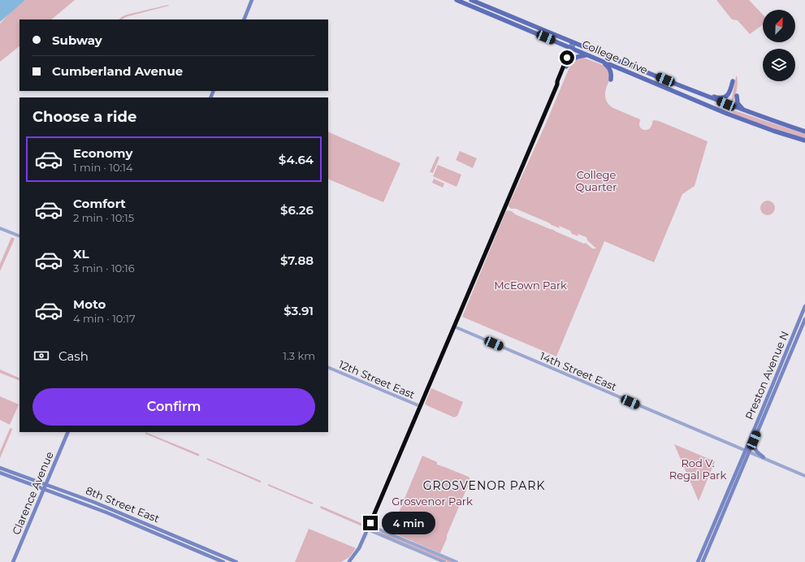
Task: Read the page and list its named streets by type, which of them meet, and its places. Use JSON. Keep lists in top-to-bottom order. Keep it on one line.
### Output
{"streets":{"main road":["College Drive","Preston Avenue N","Clarence Avenue","8th Street East"],"street":["14th Street East","12th Street East"]},"crossings":[["14th Street East","Preston Avenue N"],["Clarence Avenue","8th Street East"]],"districts":["GROSVENOR PARK"],"parks":["College Quarter","McEown Park","Rod V. Regal Park","Grosvenor Park"],"north":"top right","page":{"banner":["Subway","Cumberland Avenue"],"heading":"Choose a ride","list":[{"name":"Economy","note":"1 min · 10:14","value":"$4.64"},{"name":"Comfort","note":"2 min · 10:15","value":"$6.26"},{"name":"XL","note":"3 min · 10:16","value":"$7.88"},{"name":"Moto","note":"4 min · 10:17","value":"$3.91"}],"pay":["Cash","1.3 km"],"buttons":"Confirm","bubble":"4 min"}}
